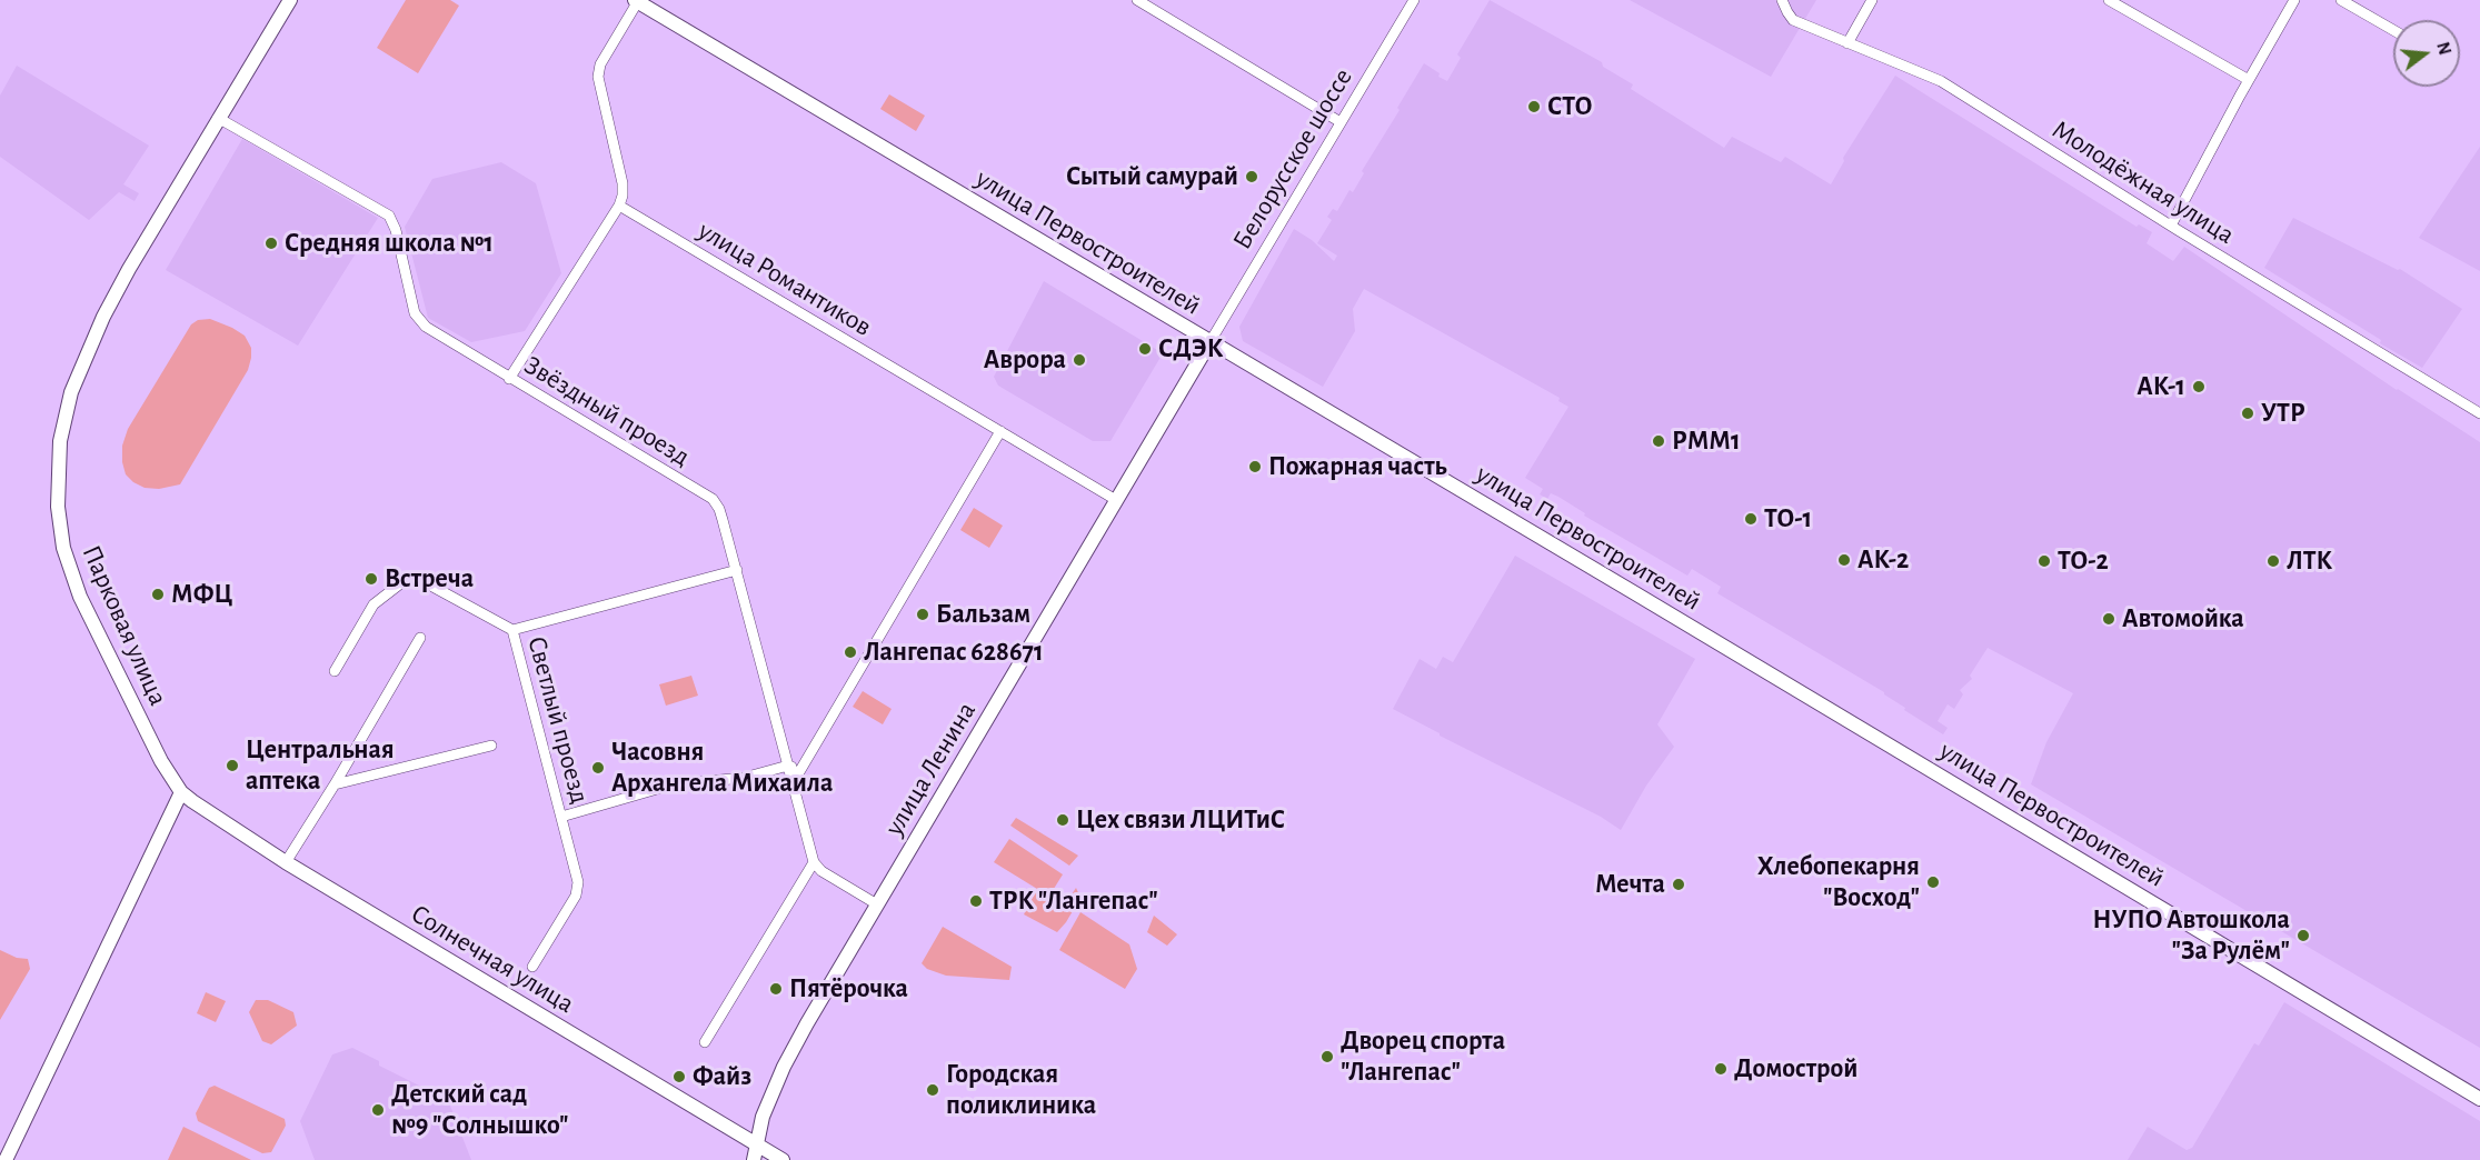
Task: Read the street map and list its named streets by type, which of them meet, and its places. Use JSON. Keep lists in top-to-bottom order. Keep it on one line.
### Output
{"streets":{"street":["Белорусское шоссе","Молодёжная улица","улица Первостроителей","улица Романтиков","Звёздный проезд","Парковая улица","Светлый проезд","улица Ленина","Солнечная улица"]},"crossings":[["Белорусское шоссе","улица Первостроителей"],["Белорусское шоссе","улица Ленина"],["улица Первостроителей","улица Ленина"],["улица Романтиков","улица Ленина"],["Звёздный проезд","Парковая улица"],["Парковая улица","Солнечная улица"],["улица Ленина","Солнечная улица"]],"places":["СТО","Сытый самурай","Средняя школа №1","СДЭК","Аврора","АК-1","УТР","РММ1","Пожарная часть","ТО-1","АК-2","ТО-2","ЛТК","Встреча","МФЦ","Бальзам","Автомойка","Лангепас 628671","Центральная аптека","Часовня Архангела Михаила","Цех связи ЛЦИТиС","Хлебопекарня \"Восход\"","Мечта","ТРК \"Лангепас\"","НУПО Автошкола \"За Рулём\"","Пятёрочка","Дворец спорта \"Лангепас\"","Домострой","Файз","Городская поликлиника","Детский сад №9 \"Солнышко\""],"north":"right"}
